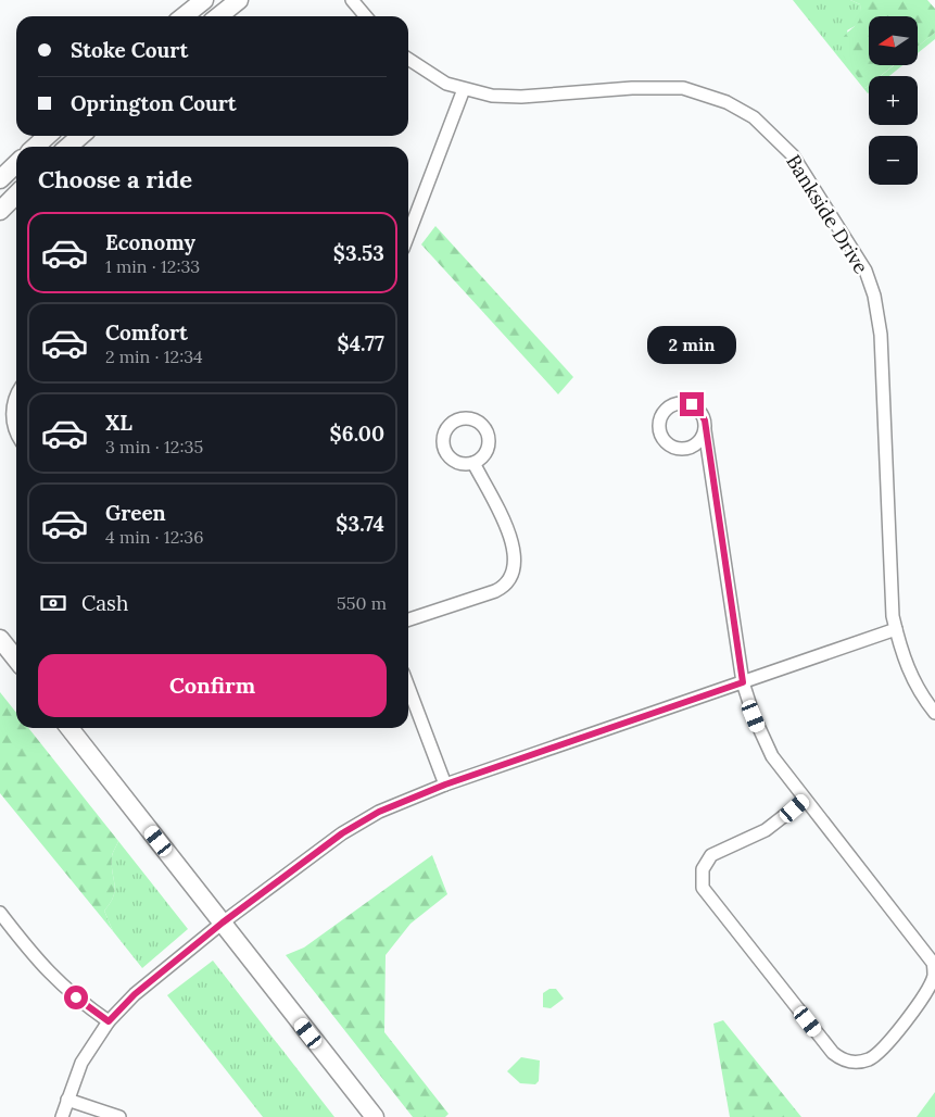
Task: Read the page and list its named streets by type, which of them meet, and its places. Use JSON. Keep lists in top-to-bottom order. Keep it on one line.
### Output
{"streets":{"street":["Bankside Drive"]},"north":"left","page":{"map_buttons":["+","−"],"banner":["Stoke Court","Oprington Court"],"heading":"Choose a ride","list":[{"name":"Economy","note":"1 min · 12:33","value":"$3.53"},{"name":"Comfort","note":"2 min · 12:34","value":"$4.77"},{"name":"XL","note":"3 min · 12:35","value":"$6.00"},{"name":"Green","note":"4 min · 12:36","value":"$3.74"}],"bubble":"2 min","pay":["Cash","550 m"],"buttons":"Confirm"}}
